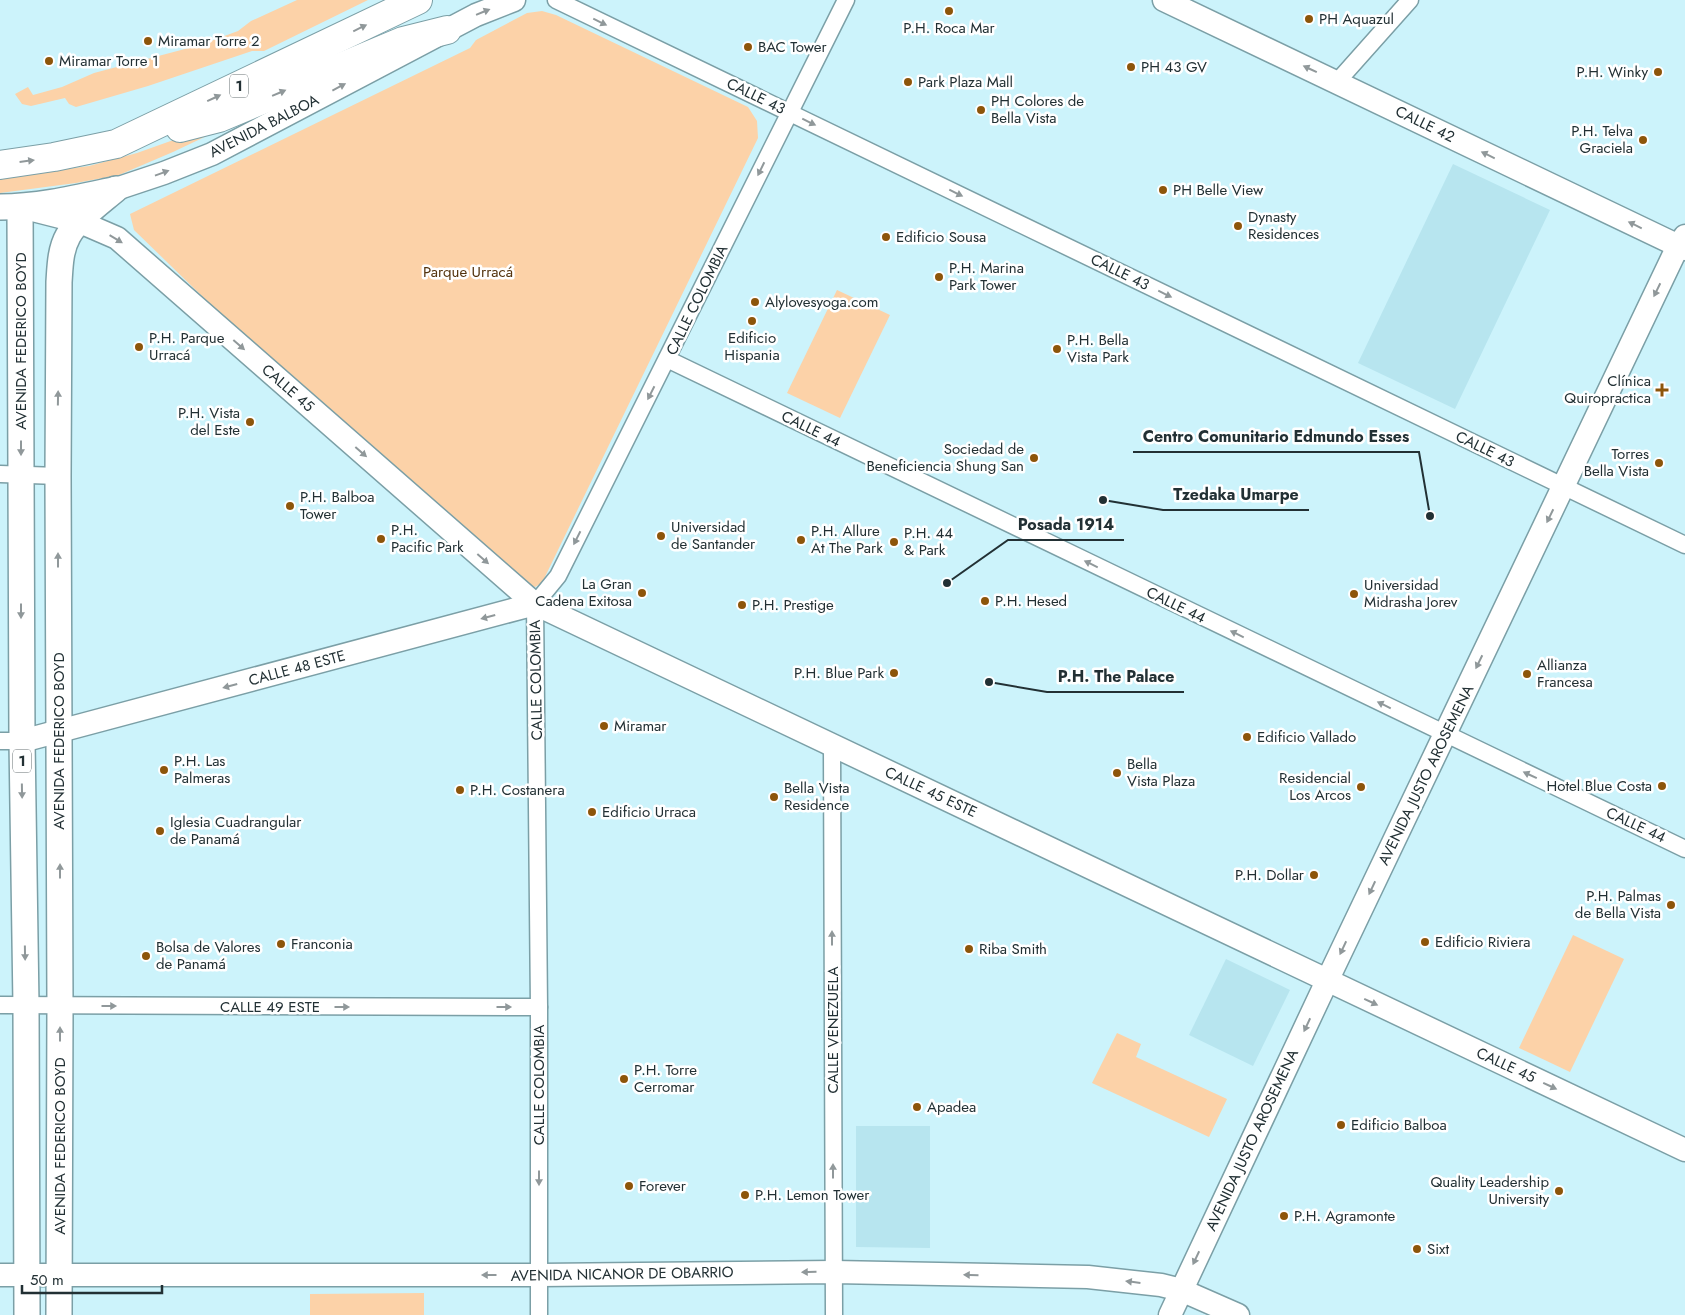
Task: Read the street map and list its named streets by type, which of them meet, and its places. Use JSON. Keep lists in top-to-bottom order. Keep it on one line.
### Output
{"streets":{"highway":["1"],"main road":["CALLE 42","AVENIDA BALBOA","AVENIDA FEDERICO BOYD","CALLE 45","CALLE 48 ESTE","AVENIDA JUSTO AROSEMENA","CALLE 45 ESTE","AVENIDA NICANOR DE OBARRIO"],"street":["CALLE 43","CALLE COLOMBIA","CALLE 44","CALLE 49 ESTE","CALLE VENEZUELA"]},"crossings":[["CALLE 43","CALLE COLOMBIA"],["CALLE 43","AVENIDA JUSTO AROSEMENA"],["CALLE 42","AVENIDA JUSTO AROSEMENA"],["AVENIDA BALBOA","AVENIDA FEDERICO BOYD"],["AVENIDA BALBOA","CALLE 45"],["CALLE COLOMBIA","CALLE 45"],["CALLE COLOMBIA","CALLE 44"],["CALLE COLOMBIA","CALLE 48 ESTE"],["CALLE COLOMBIA","CALLE 45 ESTE"],["CALLE COLOMBIA","CALLE 49 ESTE"],["CALLE COLOMBIA","AVENIDA NICANOR DE OBARRIO"],["AVENIDA FEDERICO BOYD","CALLE 45"],["AVENIDA FEDERICO BOYD","CALLE 48 ESTE"],["AVENIDA FEDERICO BOYD","CALLE 49 ESTE"],["AVENIDA FEDERICO BOYD","AVENIDA NICANOR DE OBARRIO"],["CALLE 45","CALLE 48 ESTE"],["CALLE 45","AVENIDA JUSTO AROSEMENA"],["CALLE 45","CALLE 45 ESTE"],["CALLE 44","AVENIDA JUSTO AROSEMENA"],["CALLE 48 ESTE","CALLE 45 ESTE"],["AVENIDA JUSTO AROSEMENA","CALLE 45 ESTE"],["AVENIDA JUSTO AROSEMENA","AVENIDA NICANOR DE OBARRIO"],["CALLE 45 ESTE","CALLE VENEZUELA"],["CALLE VENEZUELA","AVENIDA NICANOR DE OBARRIO"]],"one_way":["CALLE 43","CALLE 42","AVENIDA BALBOA","CALLE COLOMBIA","CALLE 45","CALLE 44","CALLE 48 ESTE","AVENIDA JUSTO AROSEMENA","CALLE 49 ESTE","CALLE VENEZUELA","AVENIDA NICANOR DE OBARRIO"],"parks":["Parque Urracá"],"places":{"other":["P.H. Roca Mar","PH Aquazul","Miramar Torre 2","BAC Tower","Miramar Torre 1","PH 43 GV","P.H. Winky","Park Plaza Mall","PH Colores de Bella Vista","P.H. Telva Graciela","PH Belle View","Dynasty Residences","Edificio Sousa","P.H. Marina Park Tower","Alylovesyoga.com","Edificio Hispania","P.H. Parque Urracá","P.H. Bella Vista Park","P.H. Vista del Este","Sociedad de Beneficiencia Shung San","Torres Bella Vista","Tzedaka Umarpe","P.H. Balboa Tower","Centro Comunitario Edmundo Esses","Universidad de Santander","P.H. Pacific Park","P.H. Allure At The Park","P.H. 44 & Park","Posada 1914","La Gran Cadena Exitosa","Universidad Midrasha Jorev","P.H. Hesed","P.H. Prestige","P.H. Blue Park","Allianza Francesa","P.H. The Palace","Miramar","Edificio Vallado","P.H. Las Palmeras","Bella Vista Plaza","Hotel Blue Costa","Residencial Los Arcos","P.H. Costanera","Bella Vista Residence","Edificio Urraca","Iglesia Cuadrangular de Panamá","P.H. Dollar","P.H. Palmas de Bella Vista","Edificio Riviera","Franconia","Riba Smith","Bolsa de Valores de Panamá","P.H. Torre Cerromar","Apadea","Edificio Balboa","Forever","Quality Leadership University","P.H. Lemon Tower","P.H. Agramonte","Sixt"],"health":["Clínica Quiropractica"]},"scale_bar":"50 m"}
